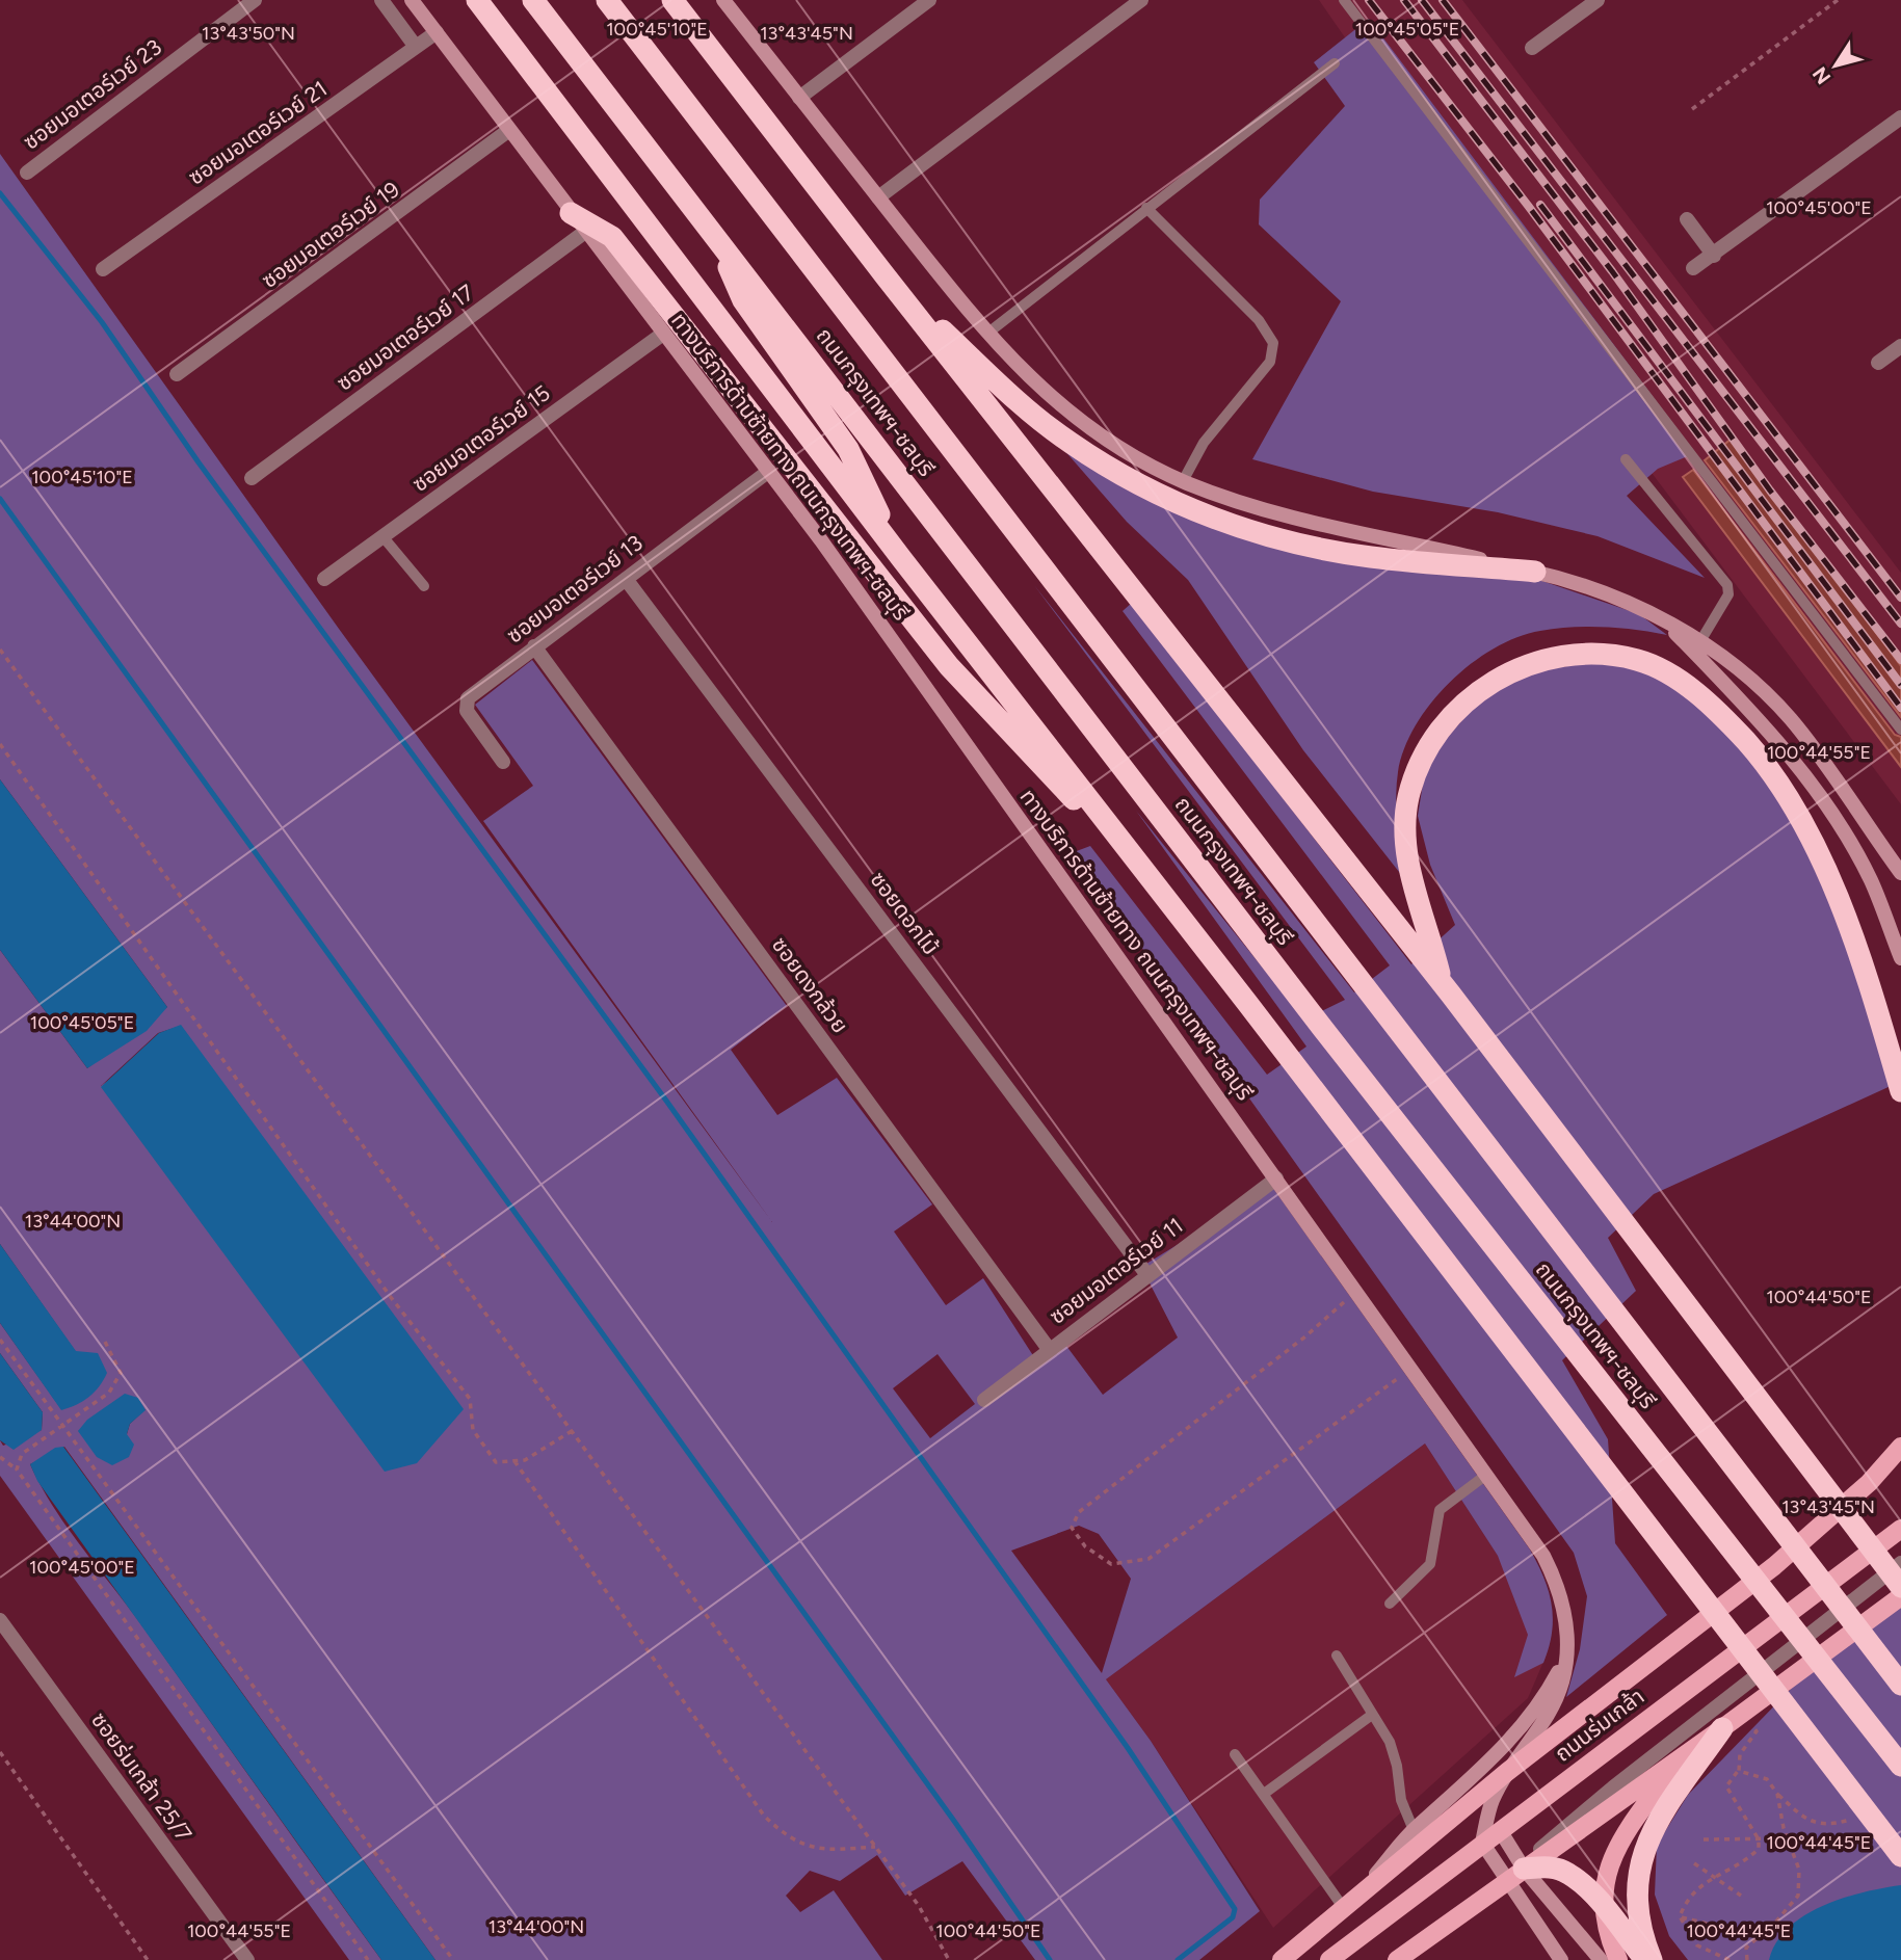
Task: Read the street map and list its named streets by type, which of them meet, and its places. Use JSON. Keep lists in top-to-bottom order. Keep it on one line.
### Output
{"streets":{"highway":["ถนนกรุงเทพฯ-ชลบุรี"],"main road":["ทางบริการด้านซ้ายทาง ถนนกรุงเทพฯ-ชลบุรี","ถนนร่มเกล้า"],"street":["ซอยมอเตอร์เวย์ 23","ซอยมอเตอร์เวย์ 21","ซอยมอเตอร์เวย์ 19","ซอยมอเตอร์เวย์ 17","ซอยมอเตอร์เวย์ 15","ซอยมอเตอร์เวย์ 13","ซอยดอกไม้","ซอยดงกล้วย","ซอยมอเตอร์เวย์ 11","ซอยร่มเกล้า 25/7"]},"crossings":[["ซอยมอเตอร์เวย์ 21","ทางบริการด้านซ้ายทาง ถนนกรุงเทพฯ-ชลบุรี"],["ซอยมอเตอร์เวย์ 19","ทางบริการด้านซ้ายทาง ถนนกรุงเทพฯ-ชลบุรี"],["ซอยมอเตอร์เวย์ 17","ทางบริการด้านซ้ายทาง ถนนกรุงเทพฯ-ชลบุรี"],["ซอยมอเตอร์เวย์ 15","ทางบริการด้านซ้ายทาง ถนนกรุงเทพฯ-ชลบุรี"],["ทางบริการด้านซ้ายทาง ถนนกรุงเทพฯ-ชลบุรี","ซอยมอเตอร์เวย์ 13"],["ทางบริการด้านซ้ายทาง ถนนกรุงเทพฯ-ชลบุรี","ซอยมอเตอร์เวย์ 11"],["ทางบริการด้านซ้ายทาง ถนนกรุงเทพฯ-ชลบุรี","ถนนร่มเกล้า"],["ซอยมอเตอร์เวย์ 13","ซอยดอกไม้"],["ซอยมอเตอร์เวย์ 13","ซอยดงกล้วย"],["ซอยดอกไม้","ซอยมอเตอร์เวย์ 11"],["ซอยดงกล้วย","ซอยมอเตอร์เวย์ 11"]],"north":"bottom left","coordinates":["100°45'10\"E","100°45'05\"E","13°43'50\"N","13°43'45\"N","100°45'00\"E","100°44'55\"E","13°44'00\"N","100°44'50\"E","100°44'45\"E"]}
